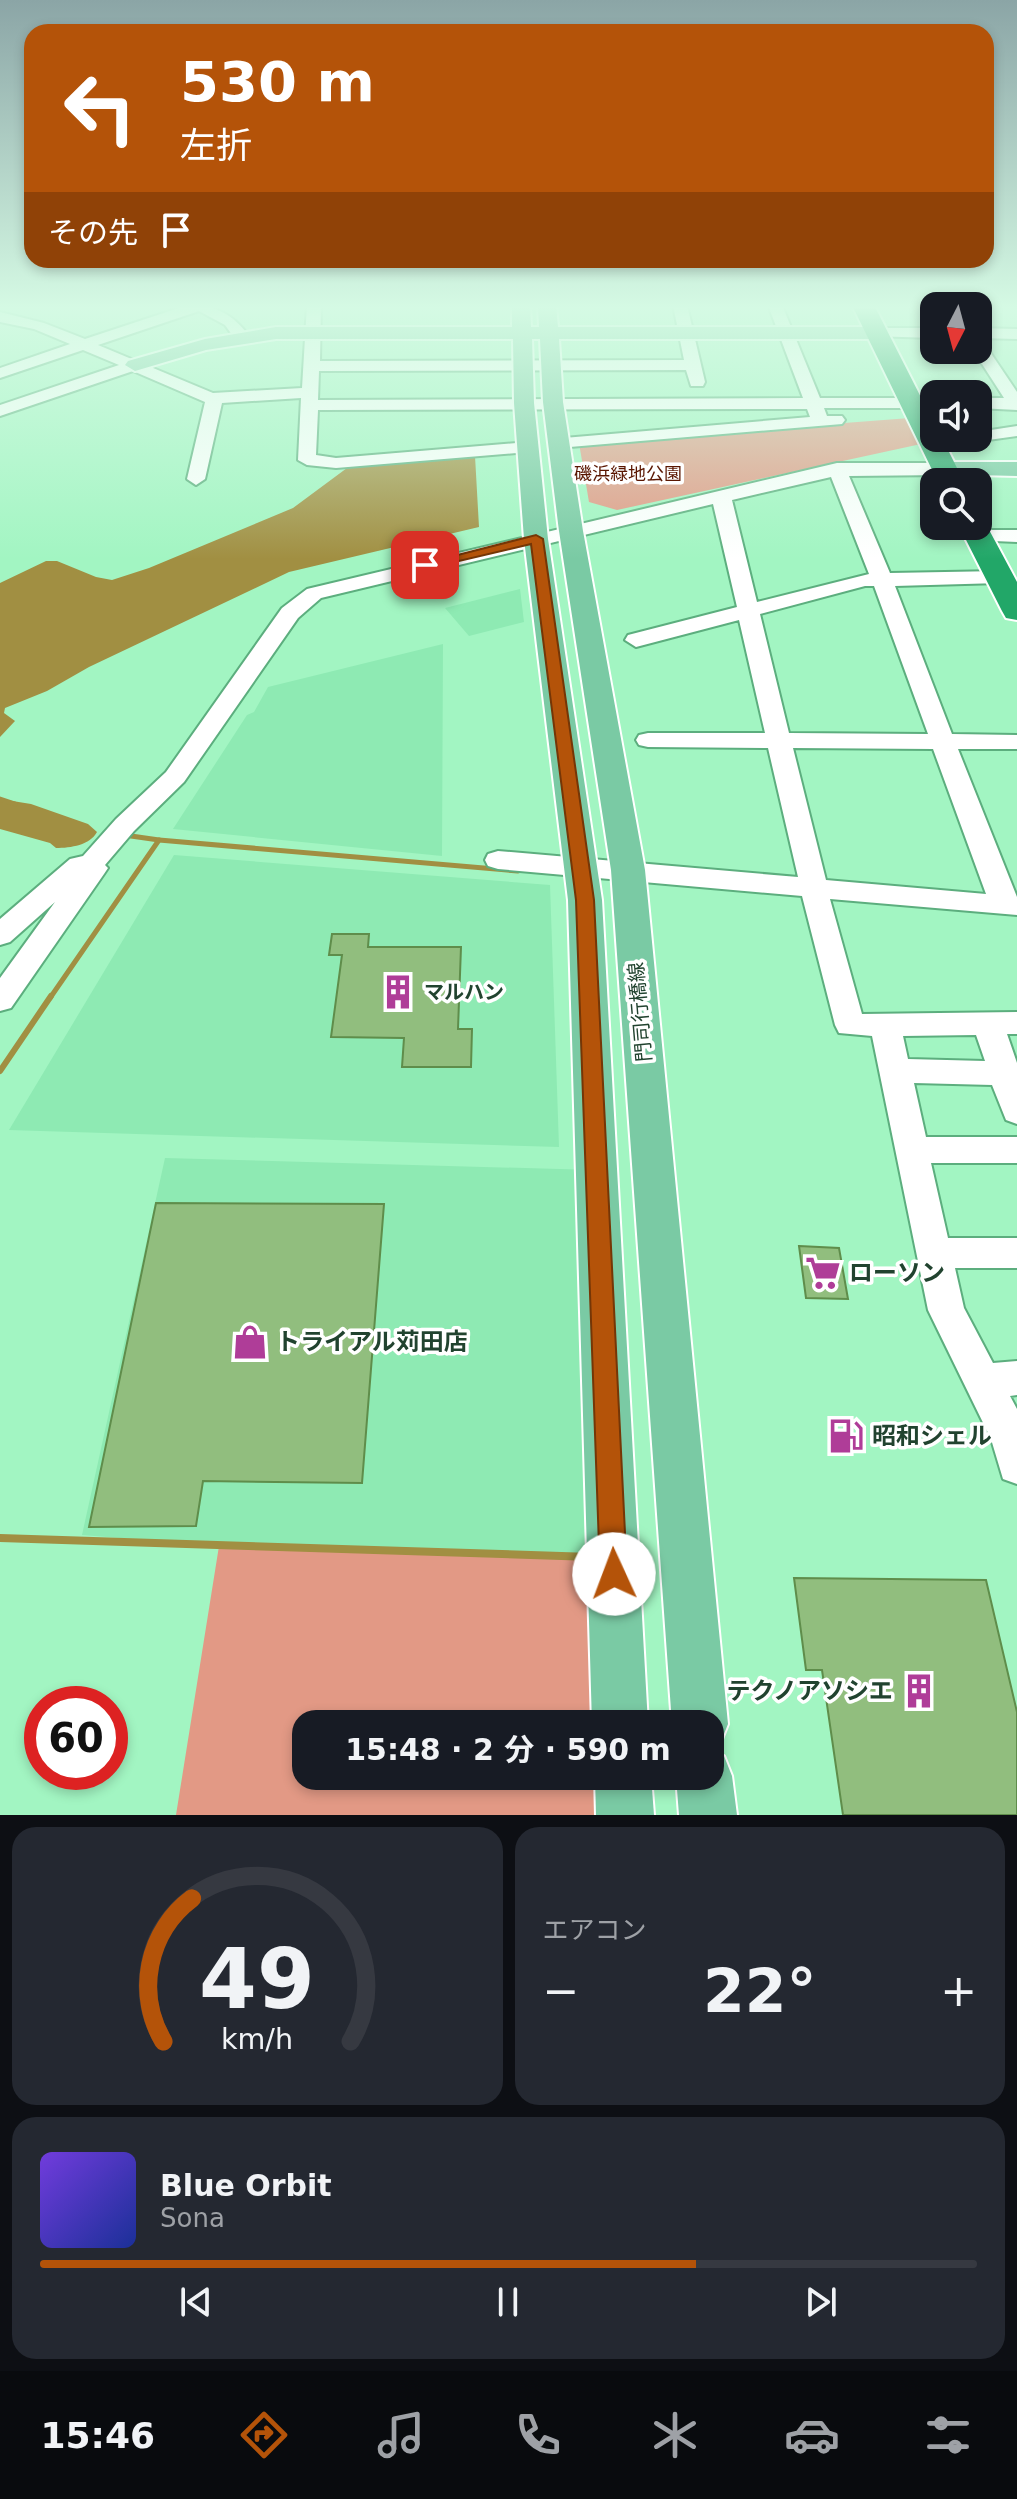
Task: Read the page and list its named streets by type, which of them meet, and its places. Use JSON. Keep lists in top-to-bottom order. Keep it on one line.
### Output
{"streets":{"main road":["門司行橋線"]},"parks":["磯浜緑地公園"],"places":{"building":["マルハン","テクノアソシエ"],"supermarket":["ローソン"],"shop":["トライアル苅田店"],"fuel station":["昭和シェル"]},"north":"bottom","page":{"turn":["530 m","左折"],"then":"その先","limit":"60","trip":"15:48 · 2 分 · 590 m","tile":"エアコン","heat":["−","22°","+"],"song":["Blue Orbit","Sona"],"tabs":"15:46","gauge":["49","km/h"]}}
